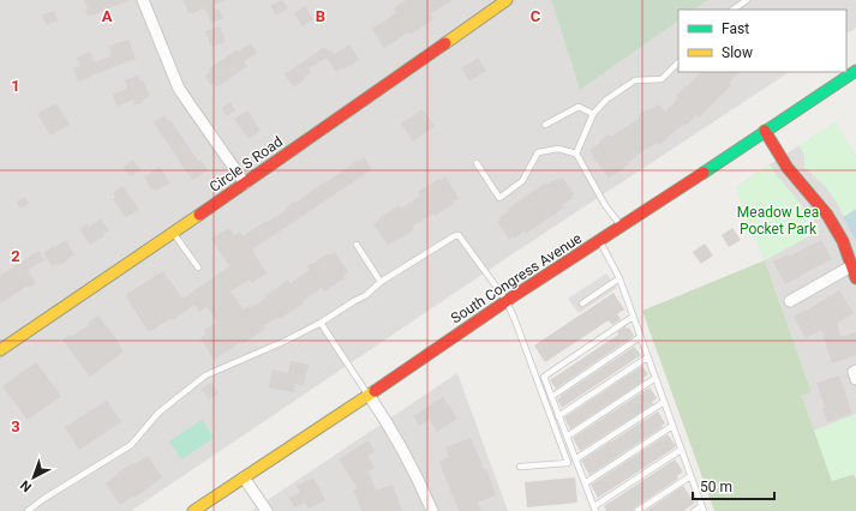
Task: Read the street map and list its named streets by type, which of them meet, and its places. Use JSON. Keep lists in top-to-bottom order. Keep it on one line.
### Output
{"streets":{"main road":["Circle S Road","South Congress Avenue"]},"parks":["Meadow Lea Pocket Park"],"legend":["Fast","Slow"],"scale_bar":"50 m","north":"bottom left","grid":{"columns":["A","B","C"],"rows":["1","2","3"]}}
